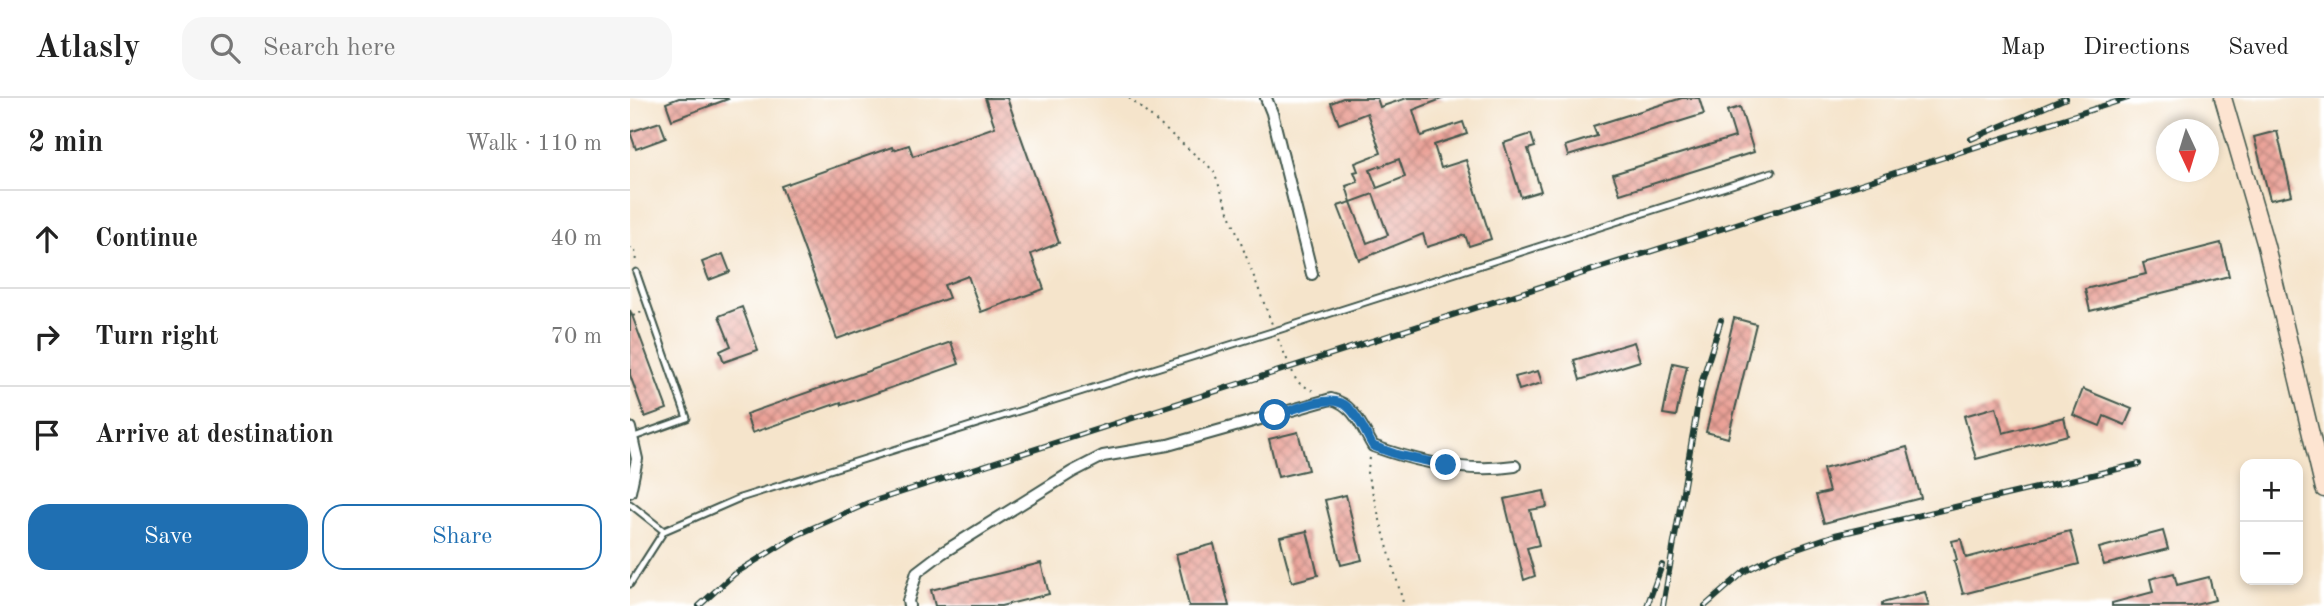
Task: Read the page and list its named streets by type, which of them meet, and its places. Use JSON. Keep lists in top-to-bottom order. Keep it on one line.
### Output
{"north":"bottom","page":{"header":"Atlasly","search":"Search here","nav":["Map","Directions","Saved"],"heading":["2 min","Walk · 110 m"],"list":[["Continue","40 m"],["Turn right","70 m"],"Arrive at destination"],"map_buttons":["+","−"],"buttons":["Save","Share"]}}
